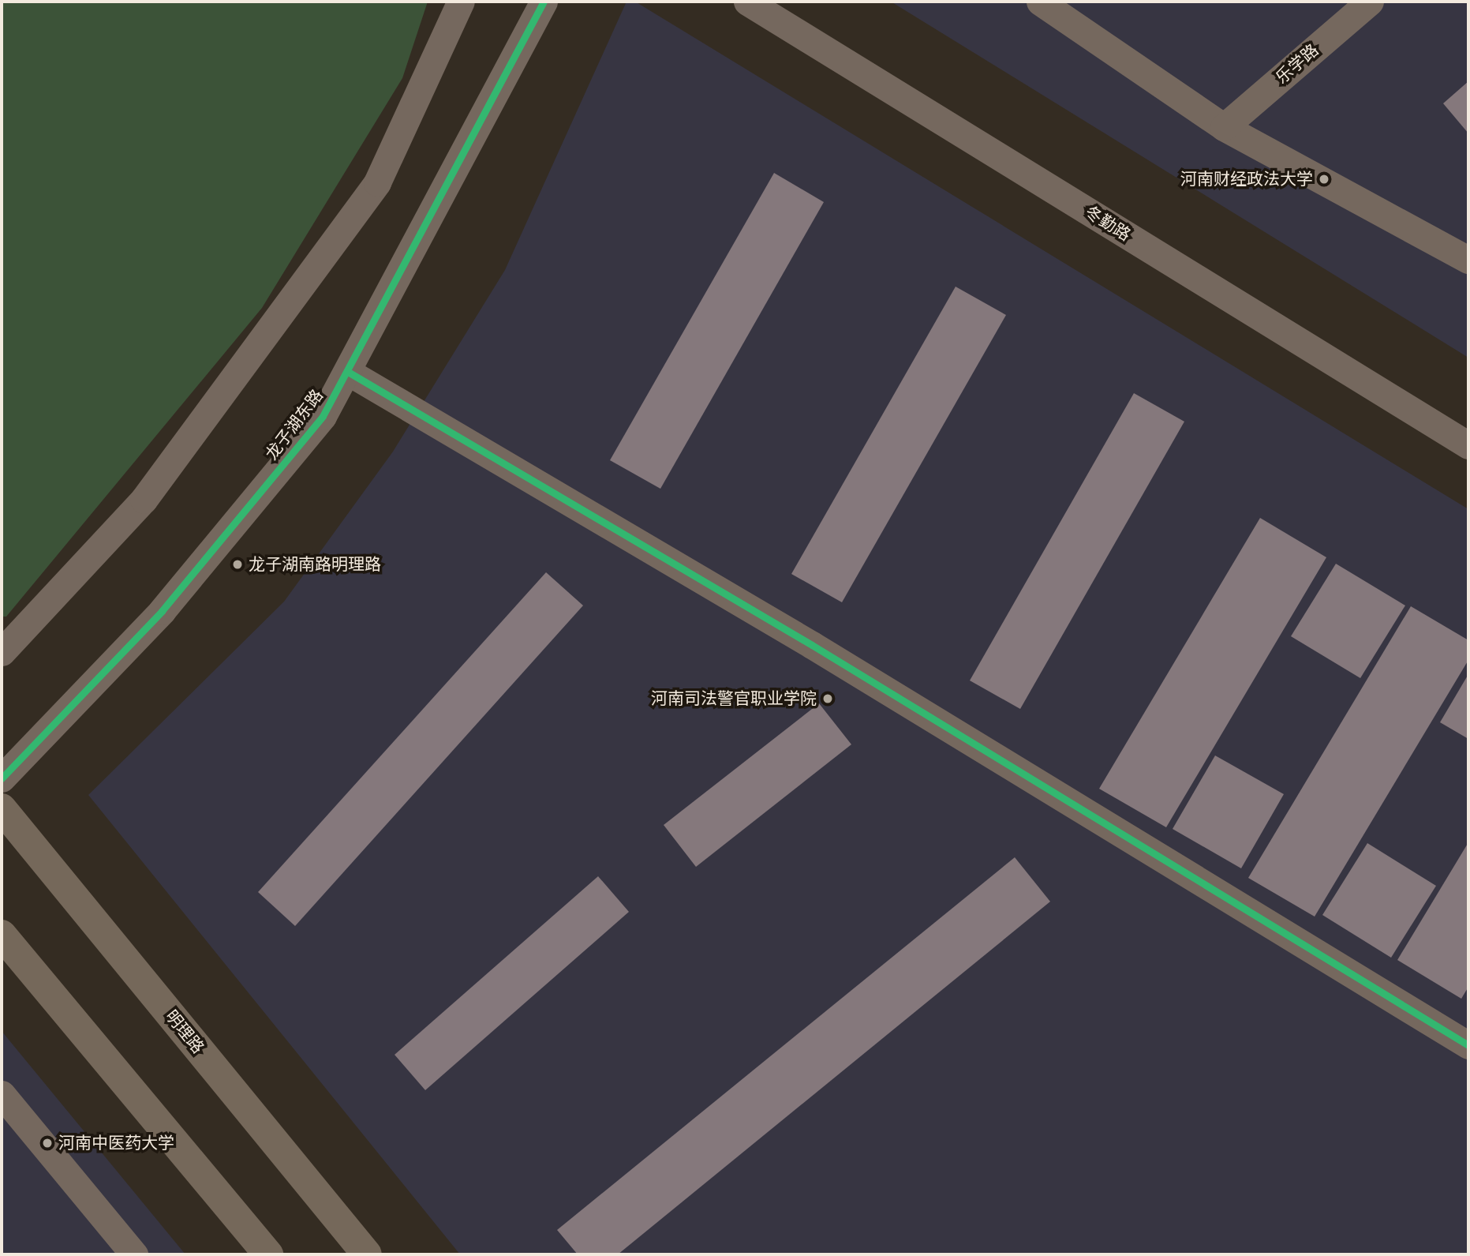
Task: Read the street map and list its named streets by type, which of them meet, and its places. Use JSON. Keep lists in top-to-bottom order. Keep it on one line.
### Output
{"streets":{"main road":["明理路"],"street":["乐学路","冬勤路","龙子湖东路"]},"places":["河南财经政法大学","龙子湖南路明理路","河南司法警官职业学院","河南中医药大学"]}
